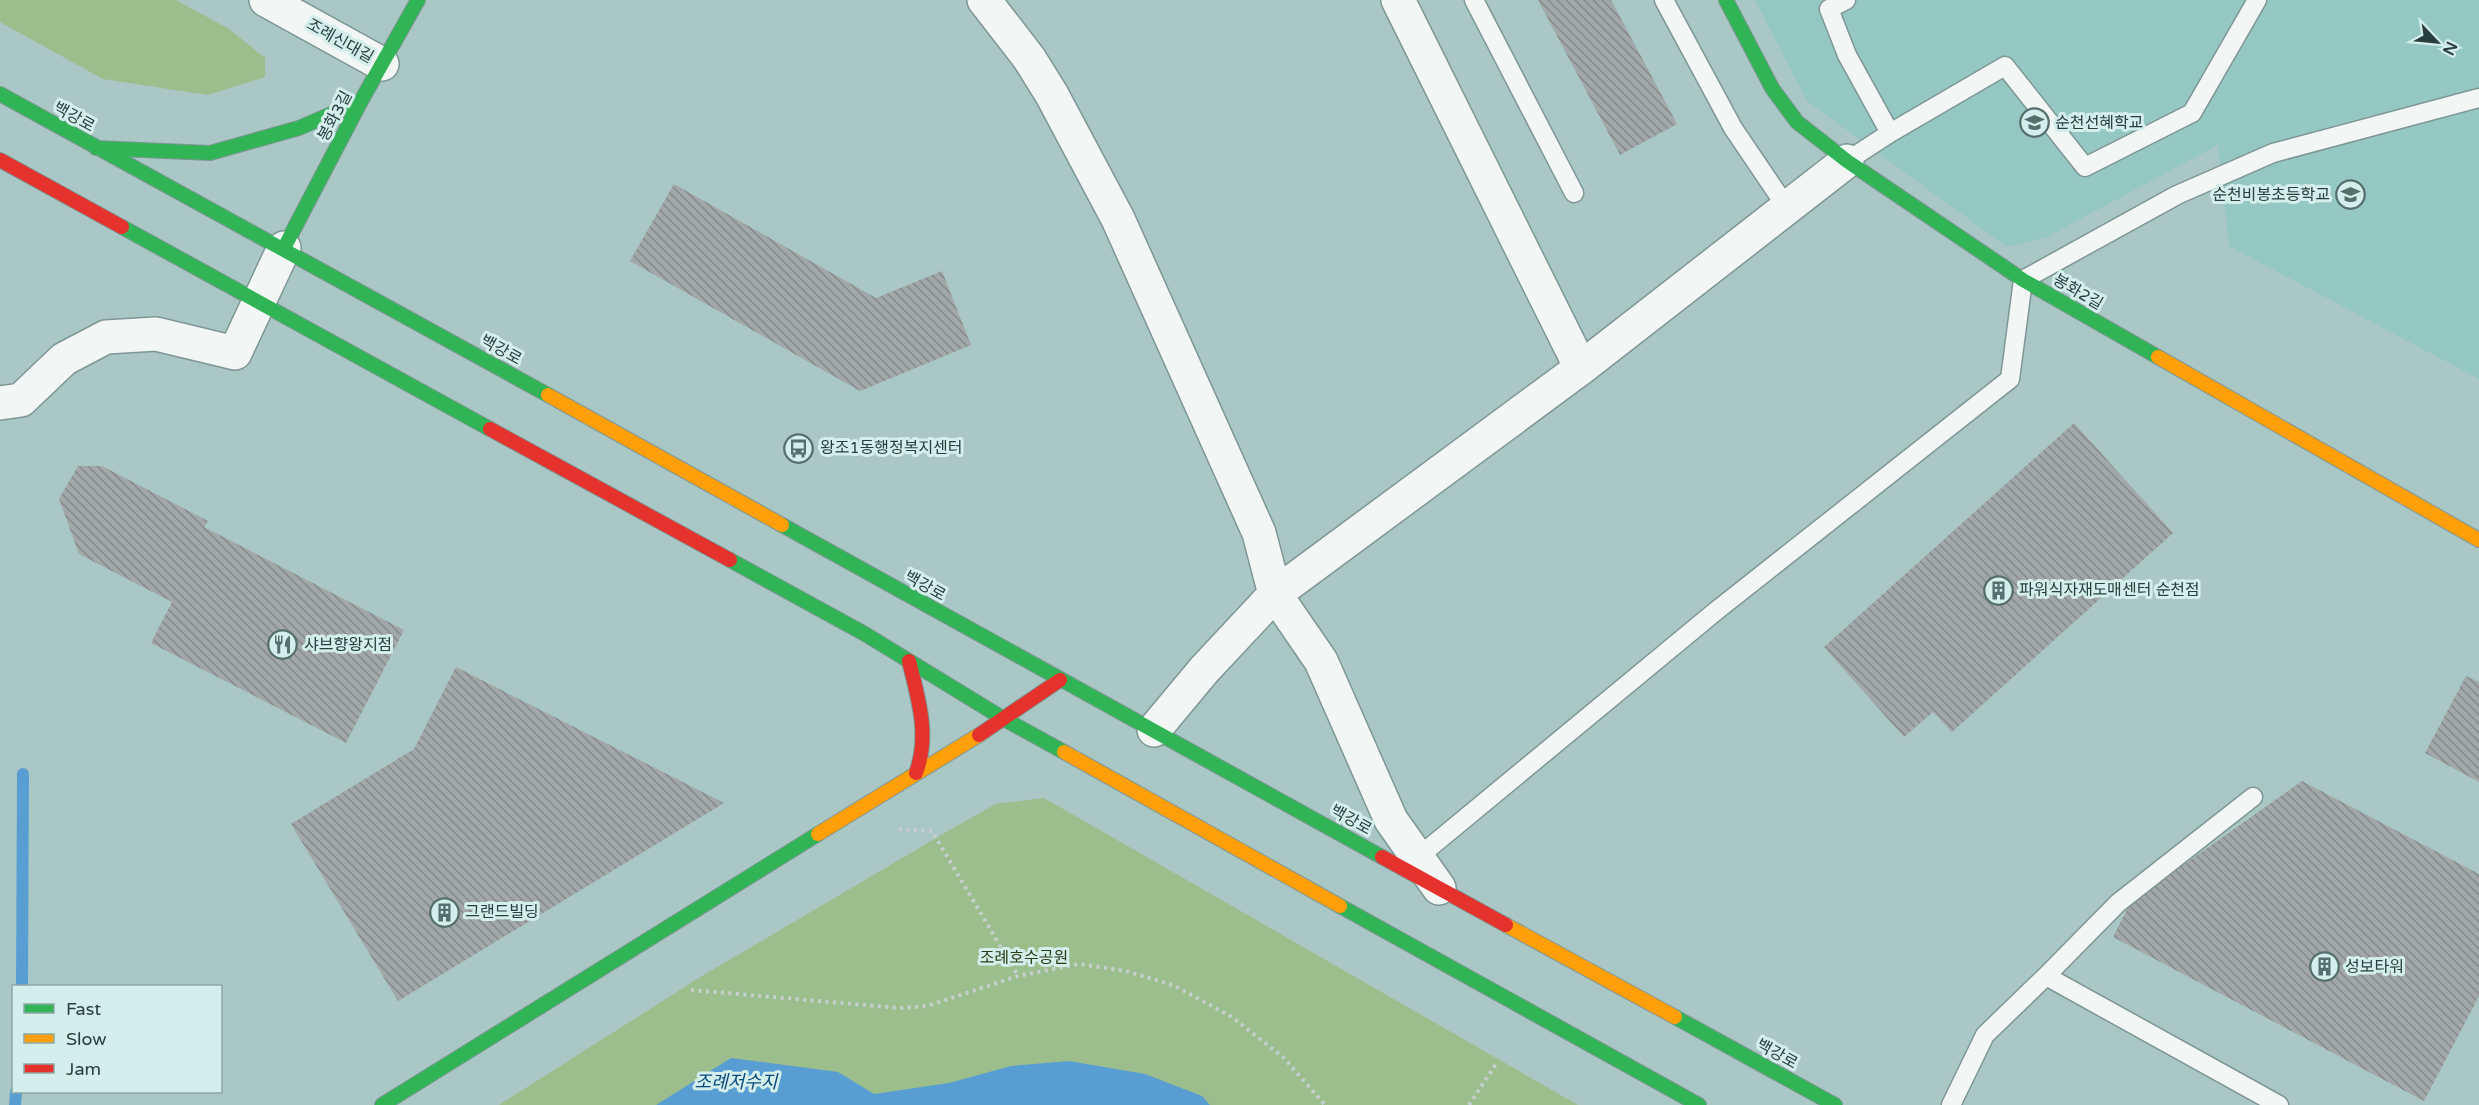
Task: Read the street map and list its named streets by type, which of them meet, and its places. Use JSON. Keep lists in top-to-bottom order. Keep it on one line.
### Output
{"streets":{"main road":["봉화3길","백강로","봉화2길"],"street":["조례신대길"]},"crossings":[["조례신대길","봉화3길"],["봉화3길","백강로"]],"water":["조례저수지"],"parks":["조례호수공원"],"places":{"school or university":["순천선혜학교","순천비봉초등학교"],"bus stop":["왕조1동행정복지센터"],"building":["파워식자재도매센터 순천점","그랜드빌딩","성보타워"],"restaurant":["샤브향왕지점"]},"legend":["Fast","Slow","Jam"],"north":"bottom right"}
